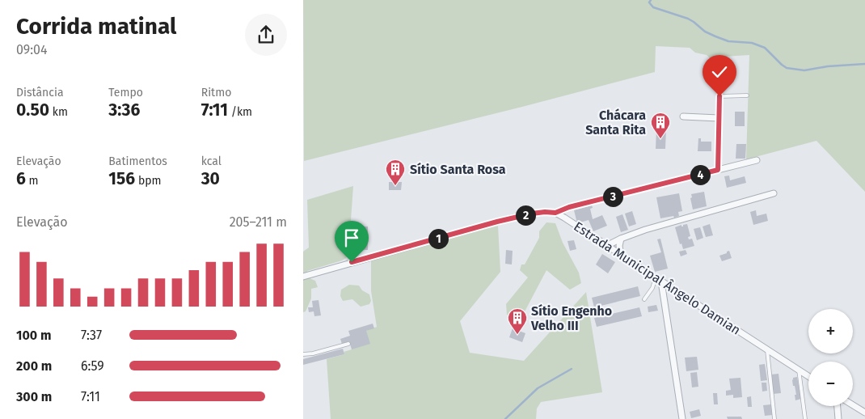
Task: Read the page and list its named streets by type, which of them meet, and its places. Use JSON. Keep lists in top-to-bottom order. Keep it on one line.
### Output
{"streets":{"street":["Estrada Municipal Ângelo Damian"]},"places":{"building":["Chácara Santa Rita","Sítio Santa Rosa","Sítio Engenho Velho III"]},"page":{"heading":["Corrida matinal","09:04"],"stats":[["Distância","0.50 km"],["Tempo","3:36"],["Ritmo","7:11 /km"],["Elevação","6 m"],["Batimentos","156 bpm"],["kcal","30"]],"pins":["4","3","2","1"],"chart":["Elevação","205–211 m"],"map_buttons":["+","−"],"list":[{"name":"100 m","note":"7:37"},{"name":"200 m","note":"6:59"},{"name":"300 m","note":"7:11"}]}}
